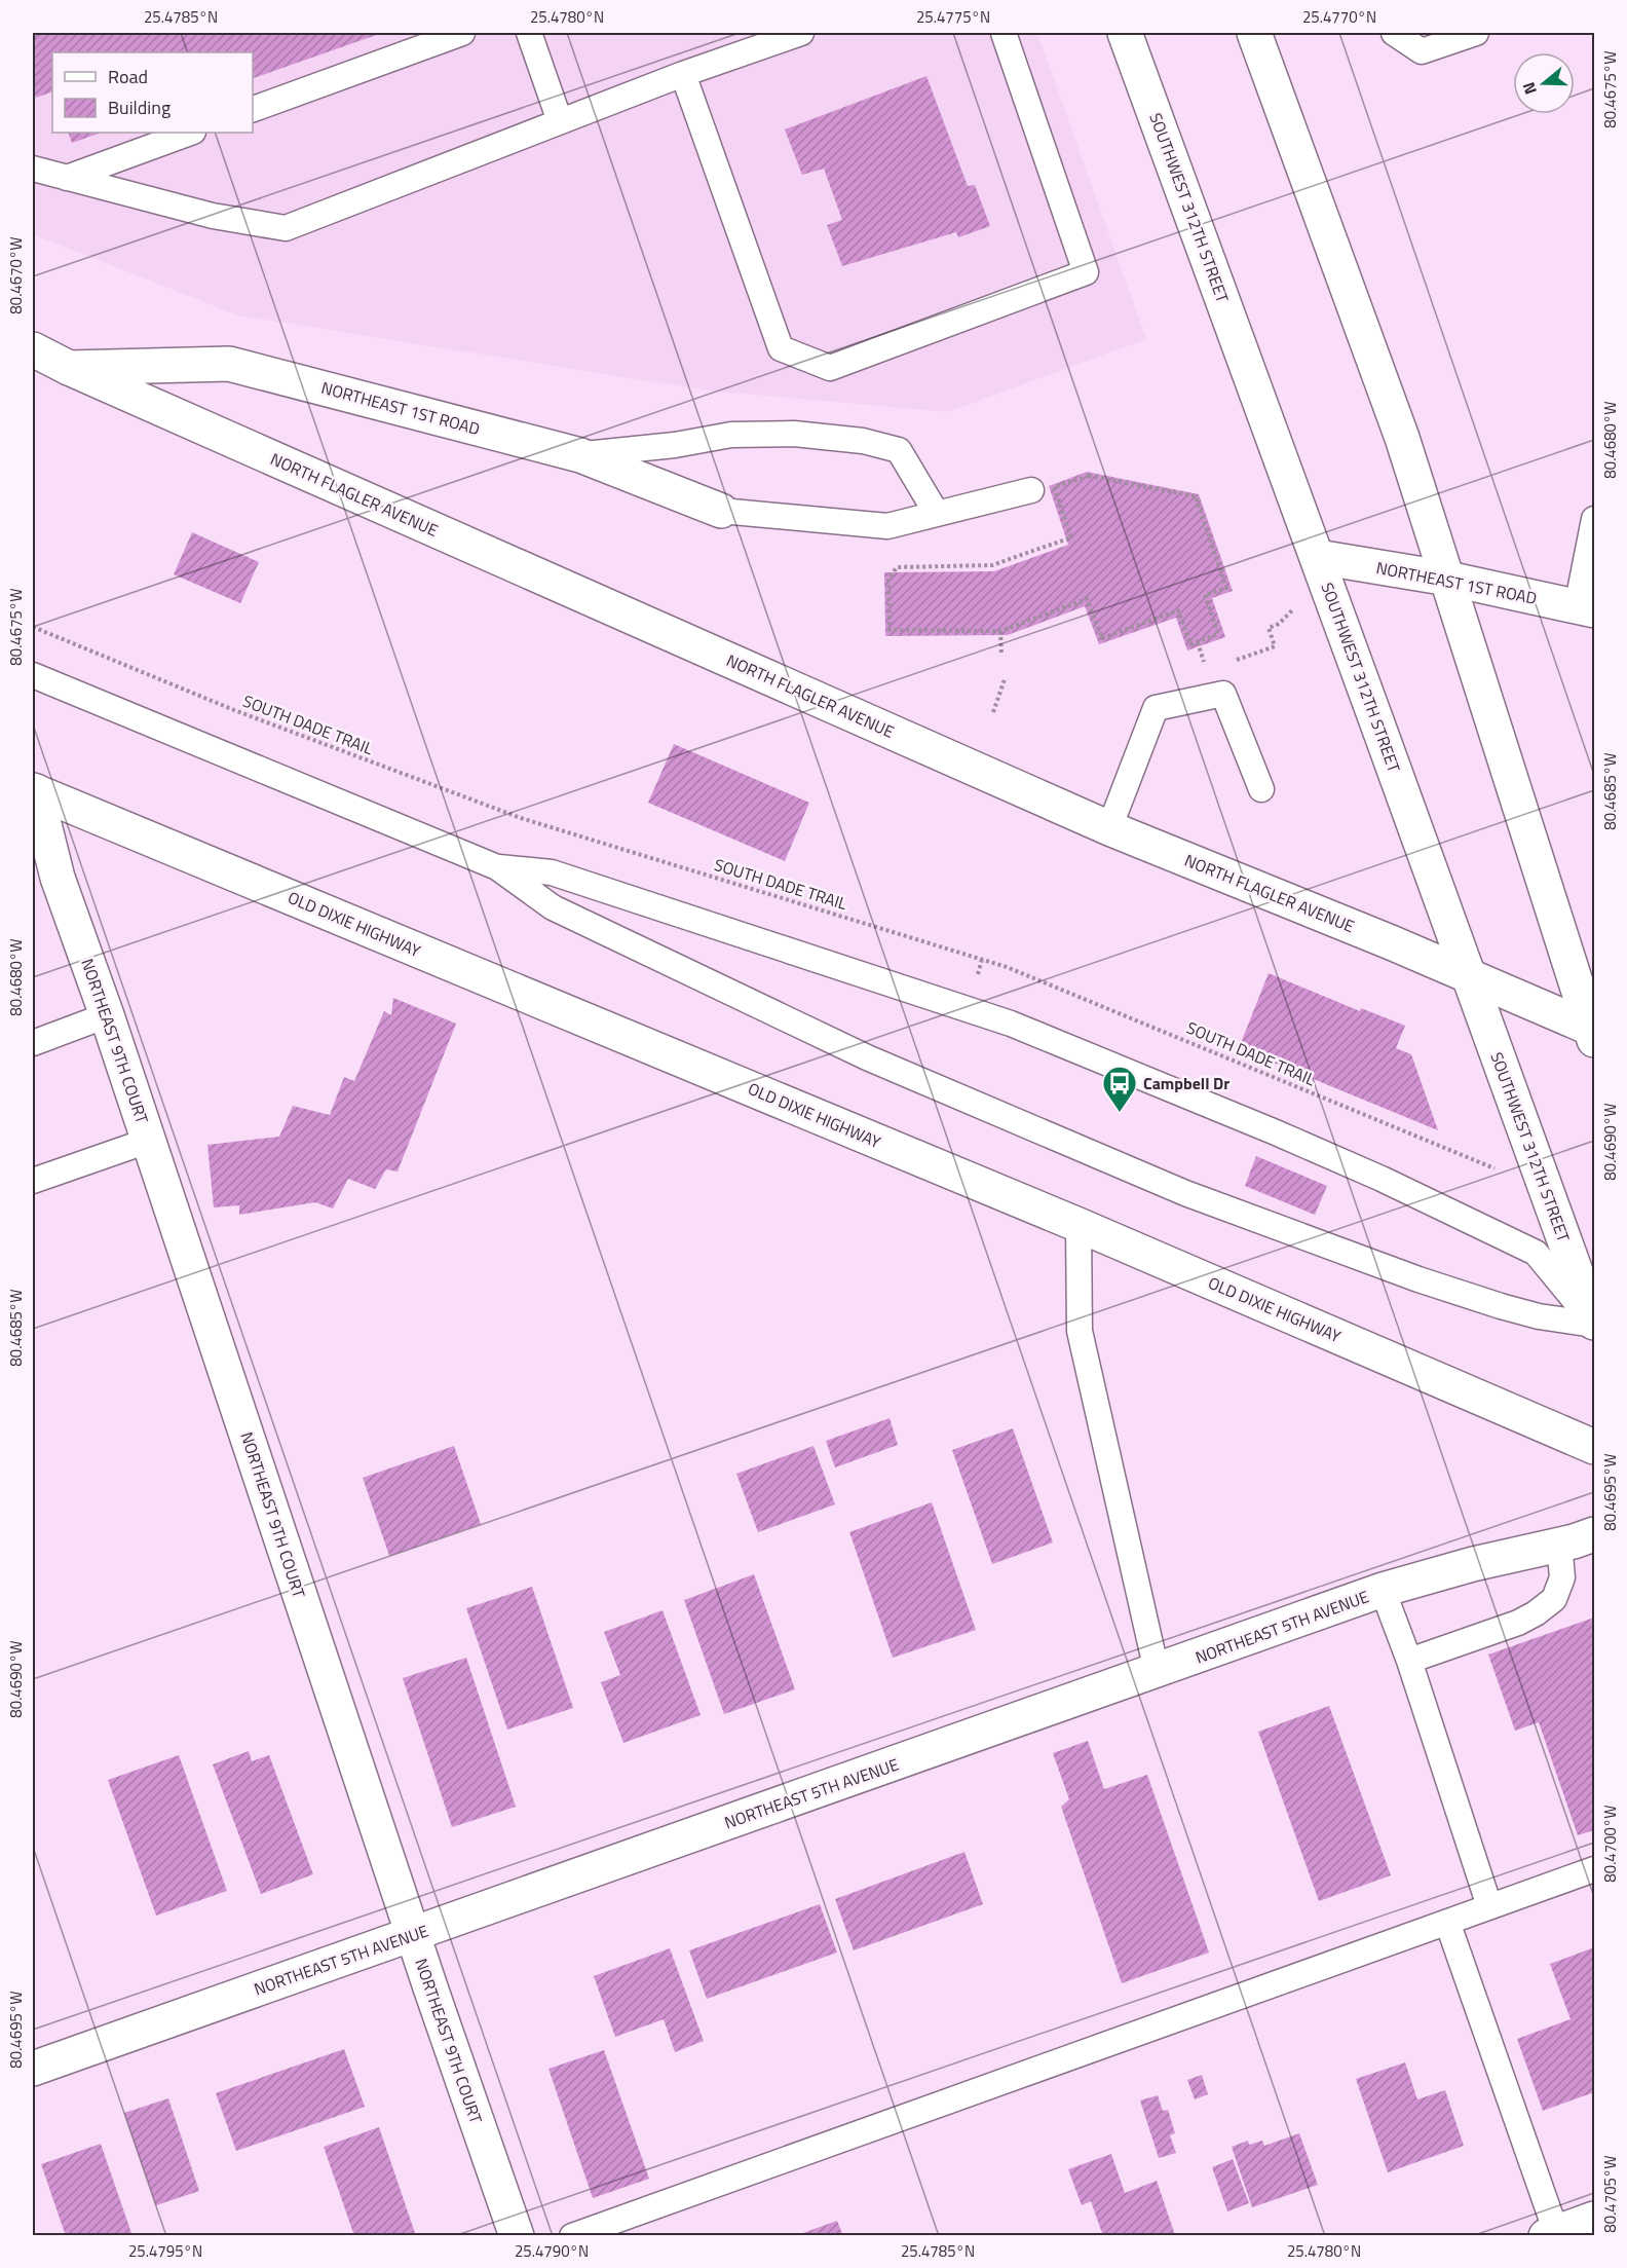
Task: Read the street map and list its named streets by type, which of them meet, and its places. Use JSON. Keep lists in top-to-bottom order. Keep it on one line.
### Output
{"streets":{"main road":["SOUTHWEST 312TH STREET","NORTHEAST 1ST ROAD","NORTH FLAGLER AVENUE","OLD DIXIE HIGHWAY","NORTHEAST 9TH COURT","NORTHEAST 5TH AVENUE"],"path":["SOUTH DADE TRAIL"]},"crossings":[["SOUTHWEST 312TH STREET","NORTHEAST 1ST ROAD"],["SOUTHWEST 312TH STREET","NORTH FLAGLER AVENUE"],["NORTHEAST 1ST ROAD","NORTH FLAGLER AVENUE"],["OLD DIXIE HIGHWAY","NORTHEAST 9TH COURT"],["NORTHEAST 9TH COURT","NORTHEAST 5TH AVENUE"]],"places":{"bus stop":["Campbell Dr"]},"legend":["Road","Building"],"north":"left","coordinates":["25.4785°N","25.4780°N","25.4775°N","25.4770°N","80.4675°W","80.4670°W","80.4680°W","80.4685°W","80.4690°W","80.4695°W","80.4700°W","80.4705°W","25.4795°N","25.4790°N"]}
